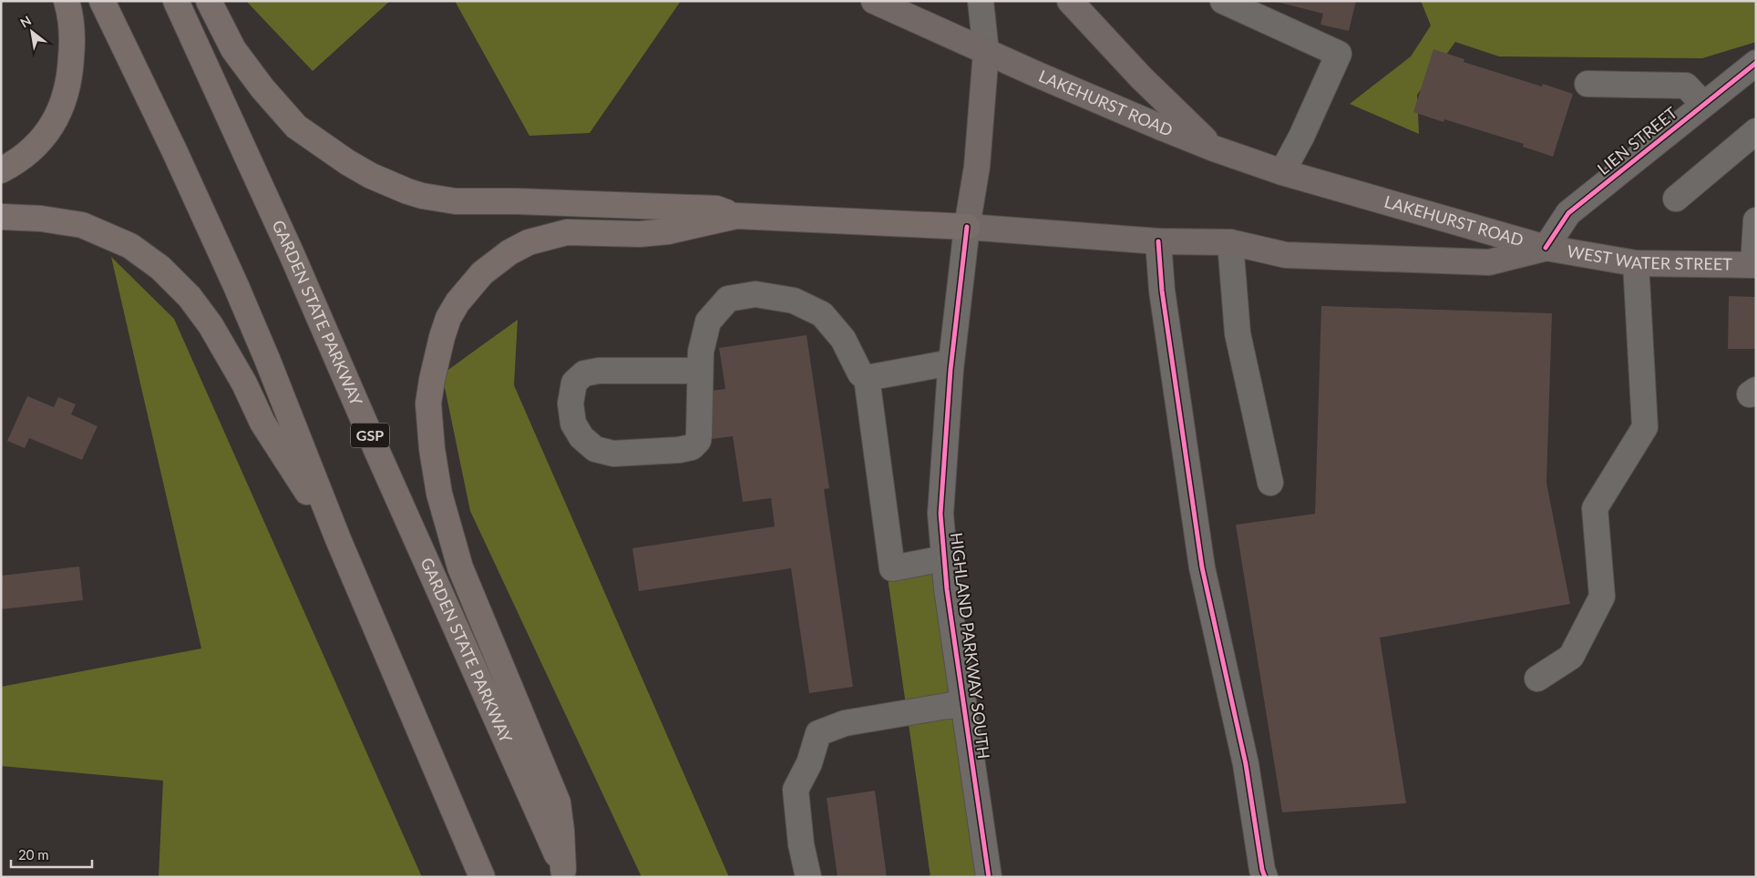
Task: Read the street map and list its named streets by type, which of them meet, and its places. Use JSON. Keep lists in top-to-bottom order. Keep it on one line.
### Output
{"streets":{"highway":["GARDEN STATE PARKWAY","GSP"],"main road":["LAKEHURST ROAD","WEST WATER STREET"],"street":["LIEN STREET","HIGHLAND PARKWAY SOUTH"]},"crossings":[["LAKEHURST ROAD","LIEN STREET"],["LAKEHURST ROAD","WEST WATER STREET"],["LAKEHURST ROAD","HIGHLAND PARKWAY SOUTH"],["LIEN STREET","WEST WATER STREET"]],"scale_bar":"20 m","north":"top left"}
